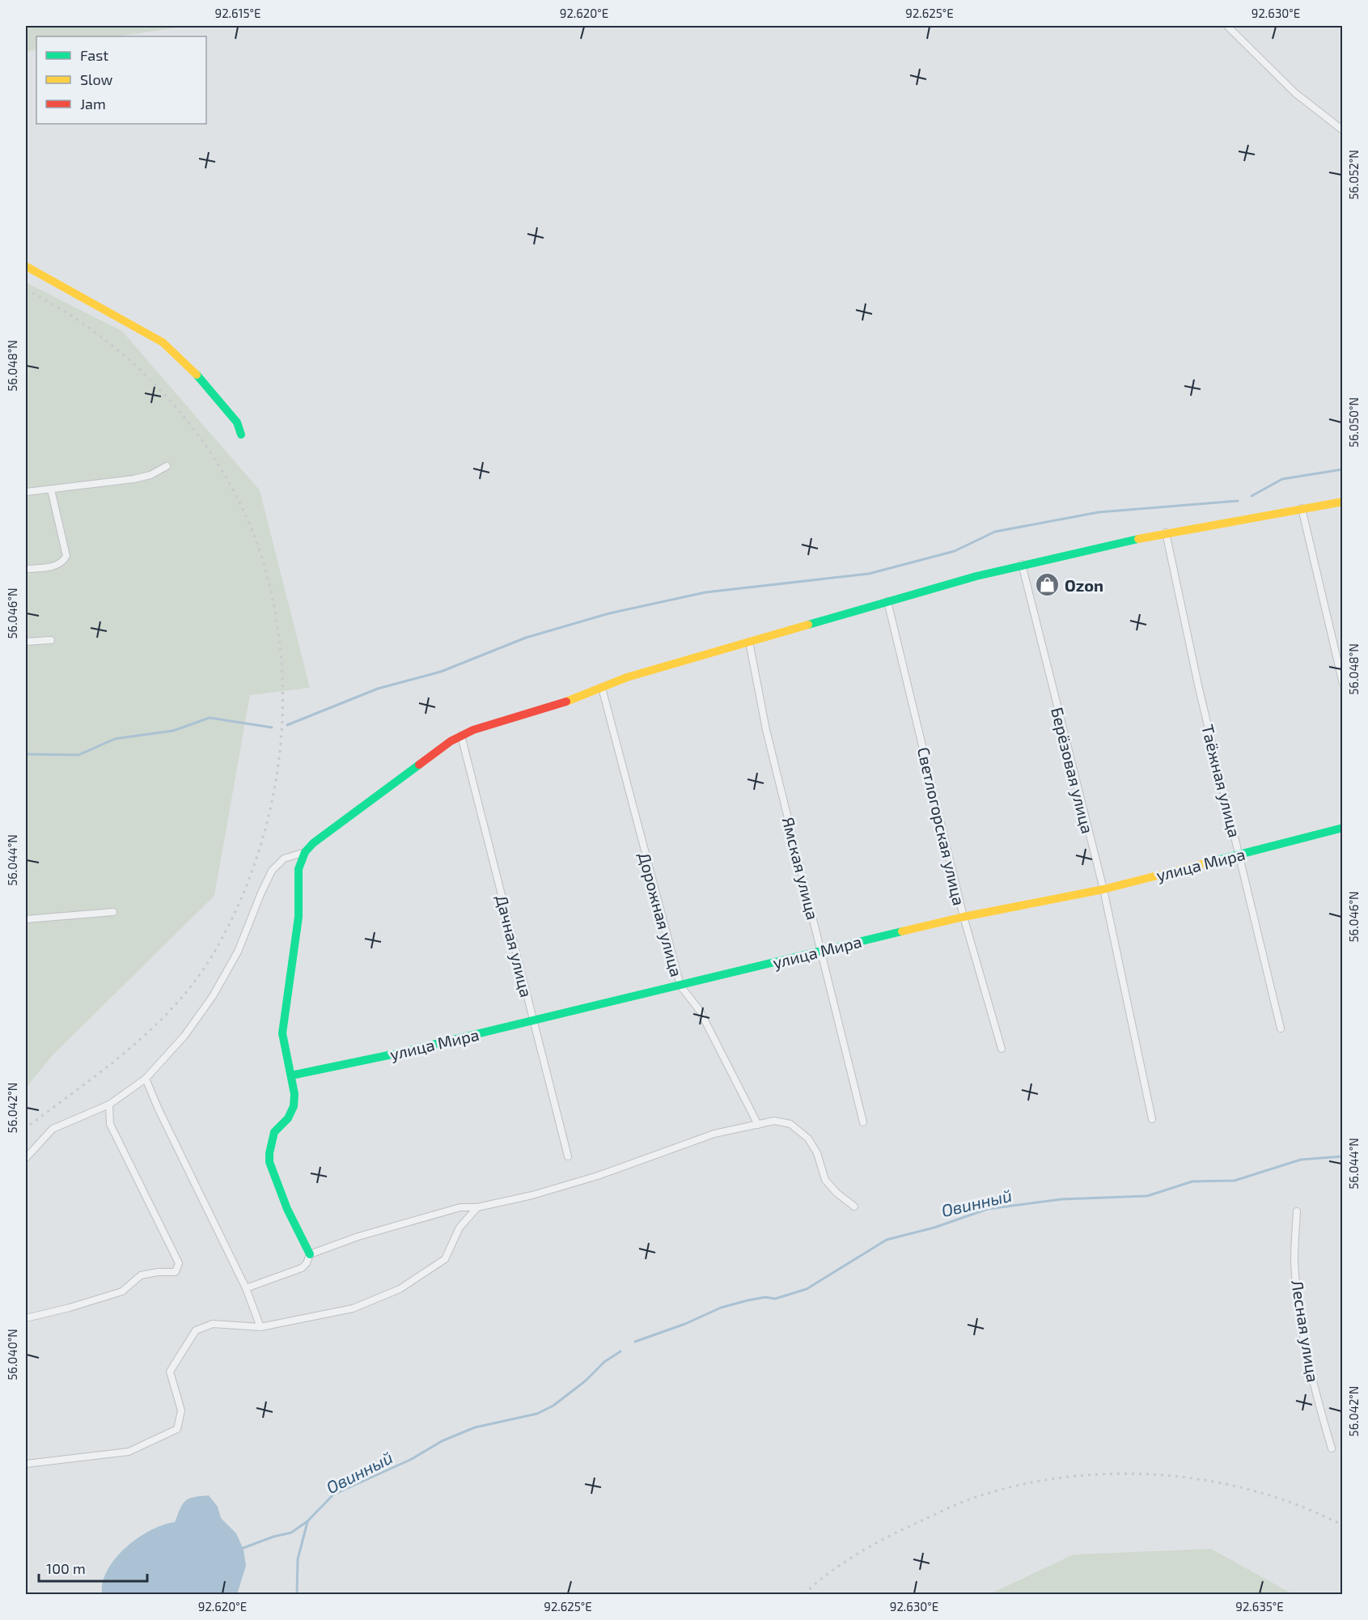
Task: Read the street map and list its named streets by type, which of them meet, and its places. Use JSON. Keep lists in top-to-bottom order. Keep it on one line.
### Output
{"streets":{"street":["Берёзовая улица","Таёжная улица","Светлогорская улица","улица Мира","Ямская улица","Дорожная улица","Дачная улица","Лесная улица"]},"crossings":[["Берёзовая улица","улица Мира"],["Таёжная улица","улица Мира"],["Светлогорская улица","улица Мира"],["улица Мира","Ямская улица"],["улица Мира","Дорожная улица"],["улица Мира","Дачная улица"]],"water":["Овинный"],"places":{"shop":["Ozon"]},"legend":["Fast","Slow","Jam"],"scale_bar":"100 m","coordinates":["92.615°E","92.620°E","92.625°E","92.630°E","56.052°N","56.048°N","56.050°N","56.046°N","56.044°N","56.042°N","56.040°N","92.635°E"]}
